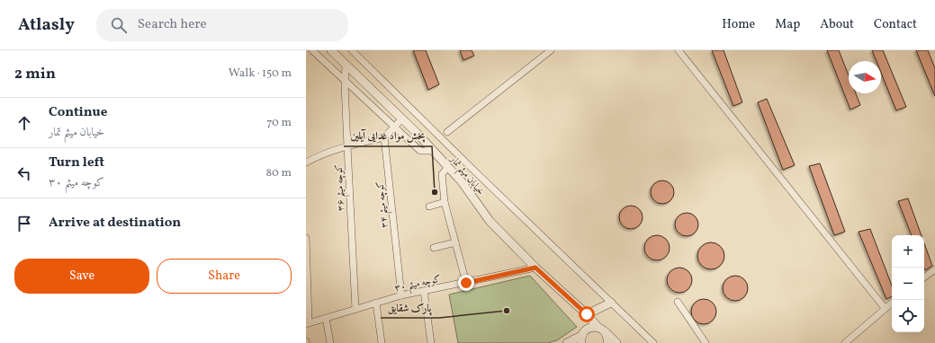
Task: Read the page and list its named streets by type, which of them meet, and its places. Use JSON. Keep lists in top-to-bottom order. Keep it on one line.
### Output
{"streets":{"street":["خیابان میثم تمار","کوچه میثم ۳۶","کوچه میثم ۳۴","کوچه میثم ۳۰"]},"crossings":[["خیابان میثم تمار","کوچه میثم ۳۶"],["خیابان میثم تمار","کوچه میثم ۳۰"],["کوچه میثم ۳۶","کوچه میثم ۳۰"],["کوچه میثم ۳۴","کوچه میثم ۳۰"]],"places":["پخش مواد غدایی آیلین","پارک شقایق"],"north":"right","page":{"header":"Atlasly","search":"Search here","nav":["Home","Map","About","Contact"],"heading":["2 min","Walk · 150 m"],"list":[["Continue","خیابان میثم تمار","70 m"],["Turn left","کوچه میثم ۳۰","80 m"],"Arrive at destination"],"map_buttons":["+","−"],"buttons":["Save","Share"]}}
